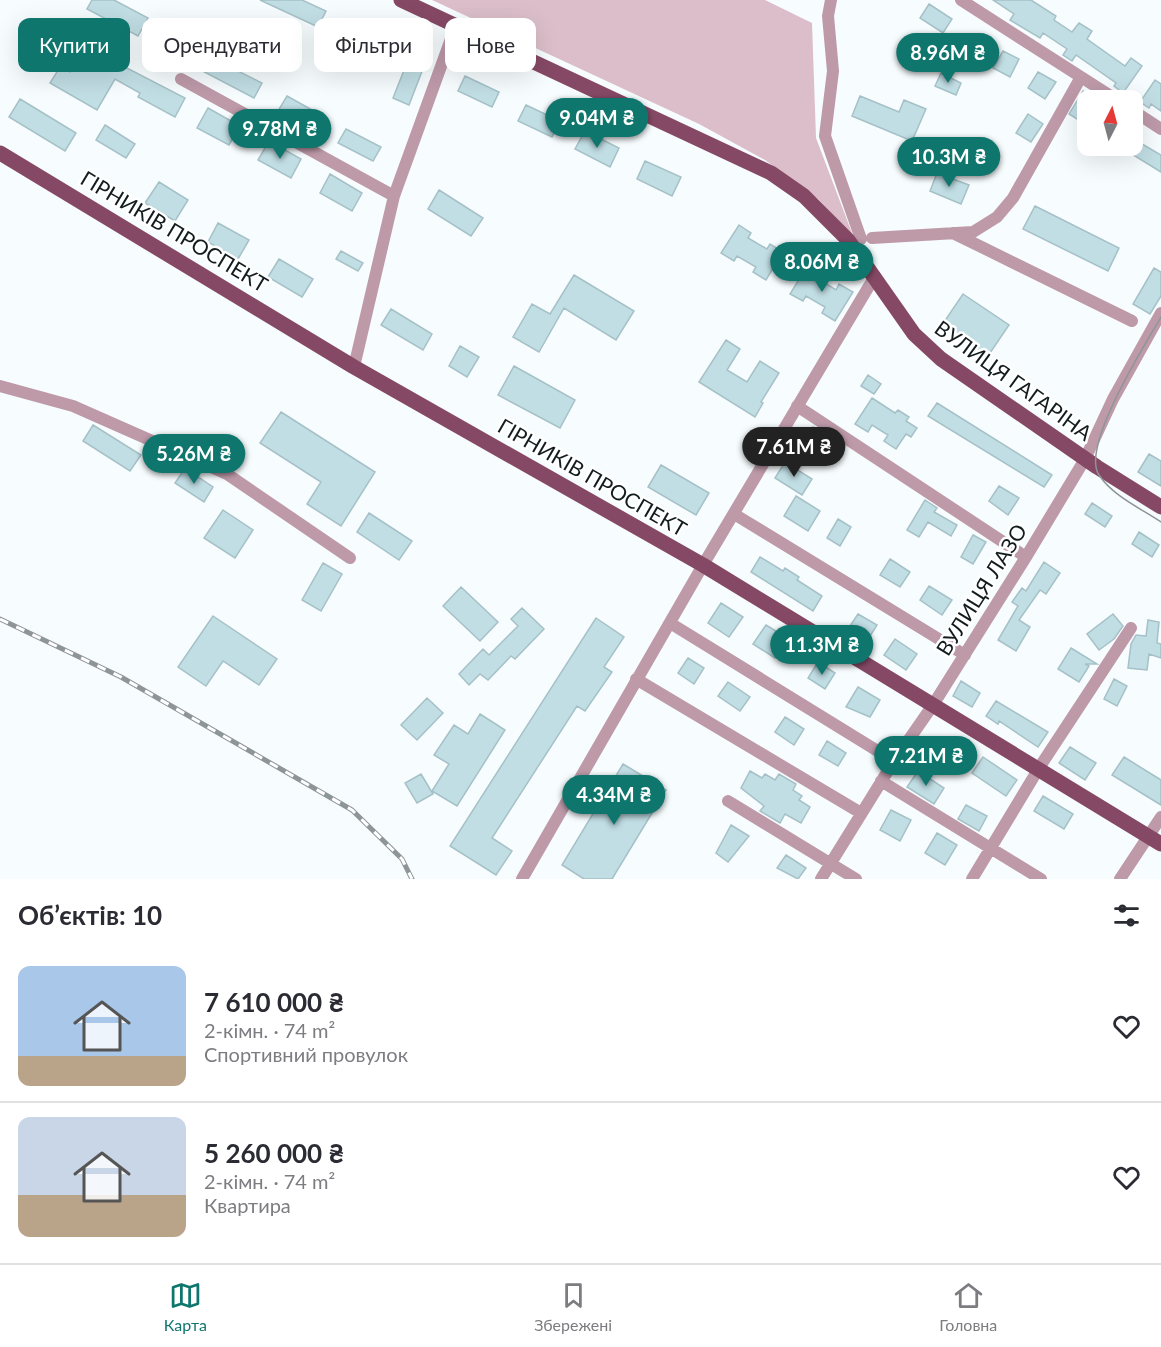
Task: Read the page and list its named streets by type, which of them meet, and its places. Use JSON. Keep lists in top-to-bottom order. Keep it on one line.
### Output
{"streets":{"main road":["ГІРНИКІВ ПРОСПЕКТ","ВУЛИЦЯ ГАГАРІНА"],"street":["ВУЛИЦЯ ЛАЗО"]},"crossings":[["ГІРНИКІВ ПРОСПЕКТ","ВУЛИЦЯ ЛАЗО"],["ВУЛИЦЯ ГАГАРІНА","ВУЛИЦЯ ЛАЗО"]],"north":"top","page":{"chip":["Купити","Орендувати","Фільтри","Нове"],"price":["8.96M ₴","9.04M ₴","9.78M ₴","10.3M ₴","8.06M ₴","7.61M ₴","5.26M ₴","11.3M ₴","7.21M ₴","4.34M ₴"],"heading":"Об’єктів: 10","list":[{"name":"7 610 000 ₴","note":"2-кімн. · 74 m² · Спортивний провулок"},{"name":"5 260 000 ₴","note":"2-кімн. · 74 m² · Квартира"}],"tabs":["Карта","Збережені","Головна"]}}
